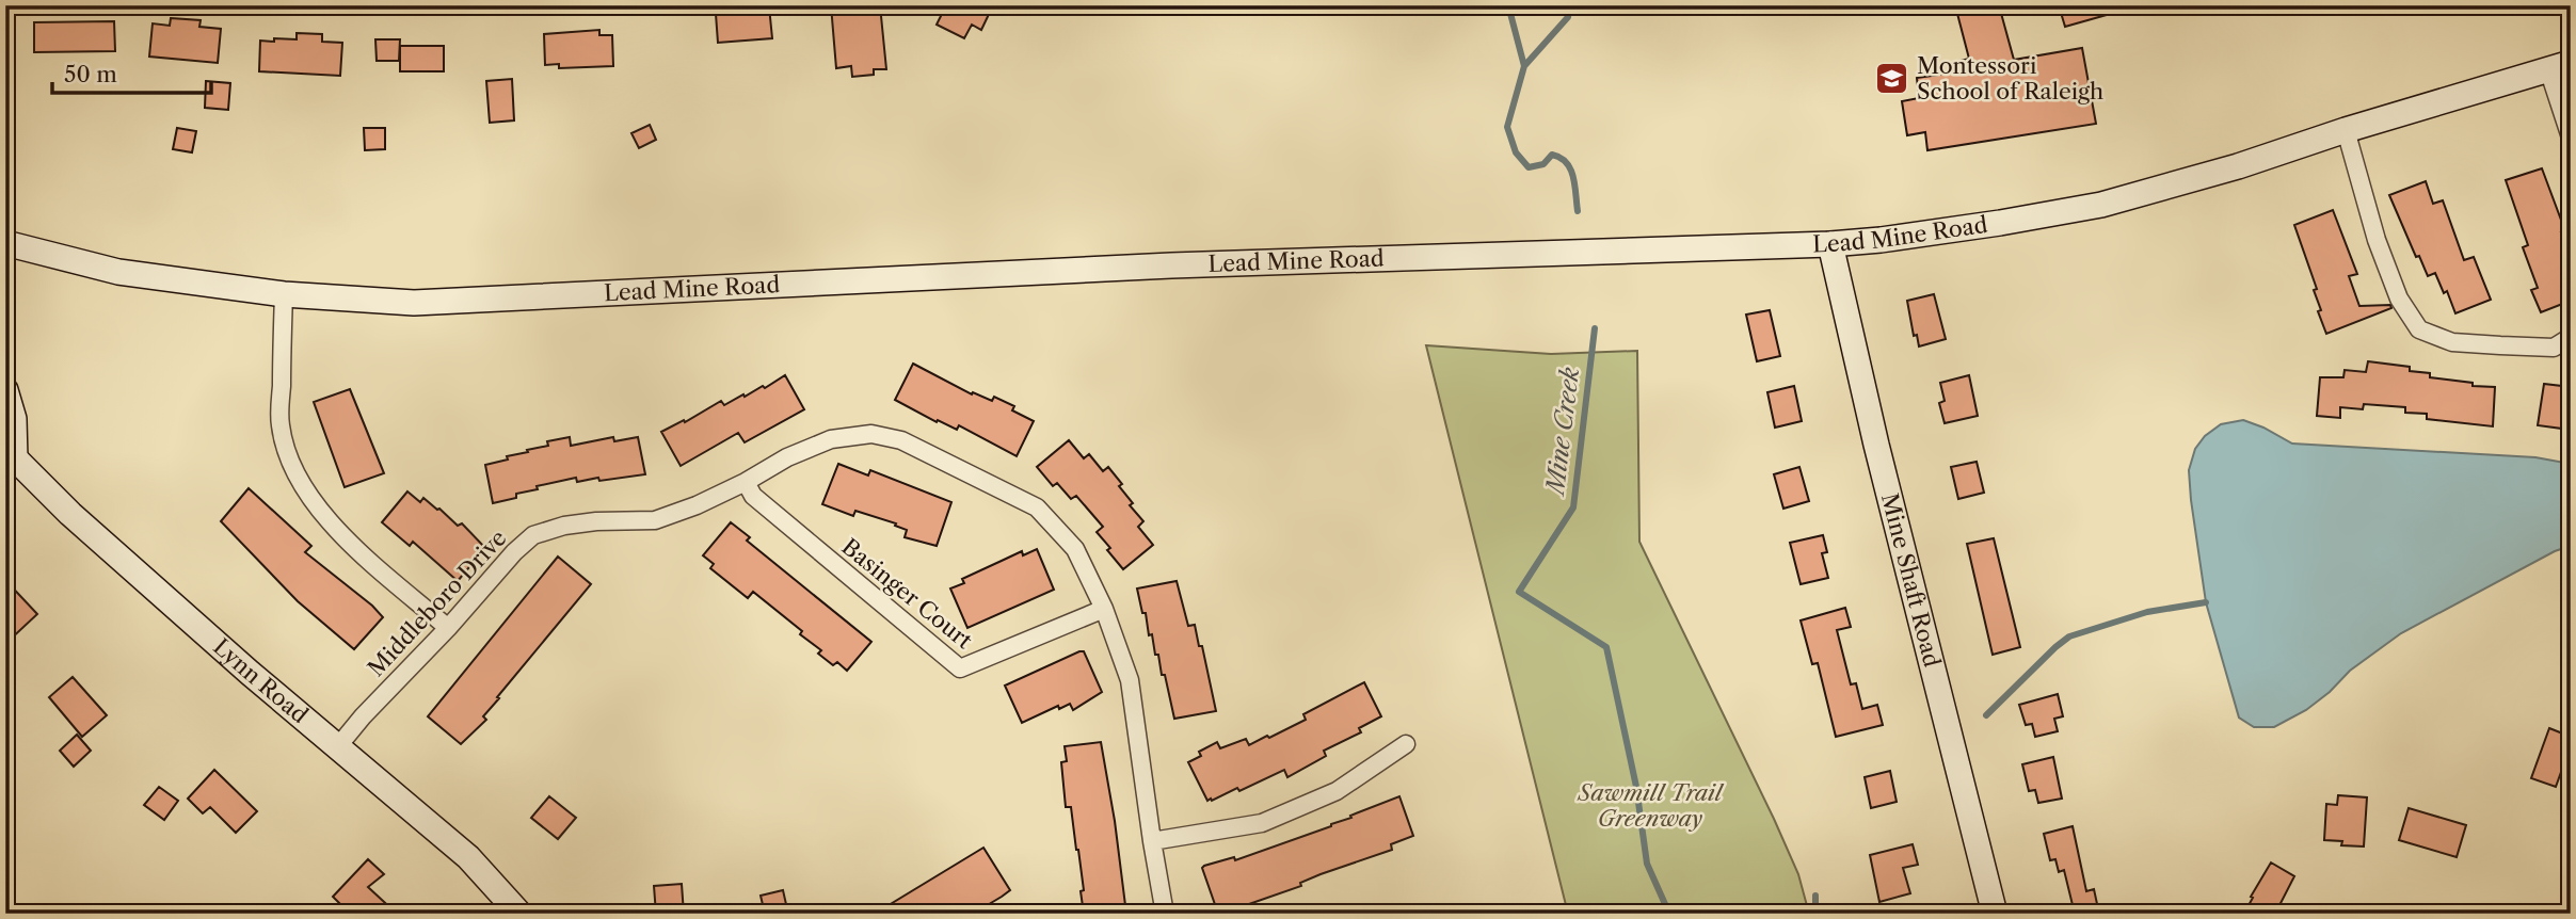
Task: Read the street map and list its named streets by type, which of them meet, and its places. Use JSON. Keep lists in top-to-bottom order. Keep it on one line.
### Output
{"streets":{"main road":["Lead Mine Road","Mine Shaft Road","Lynn Road"],"street":["Basinger Court","Middleboro Drive"]},"crossings":[["Lead Mine Road","Mine Shaft Road"],["Basinger Court","Middleboro Drive"],["Middleboro Drive","Lynn Road"]],"water":["Mine Creek"],"parks":["Sawmill Trail Greenway"],"places":{"school or university":["Montessori School of Raleigh"]},"scale_bar":"50 m"}
